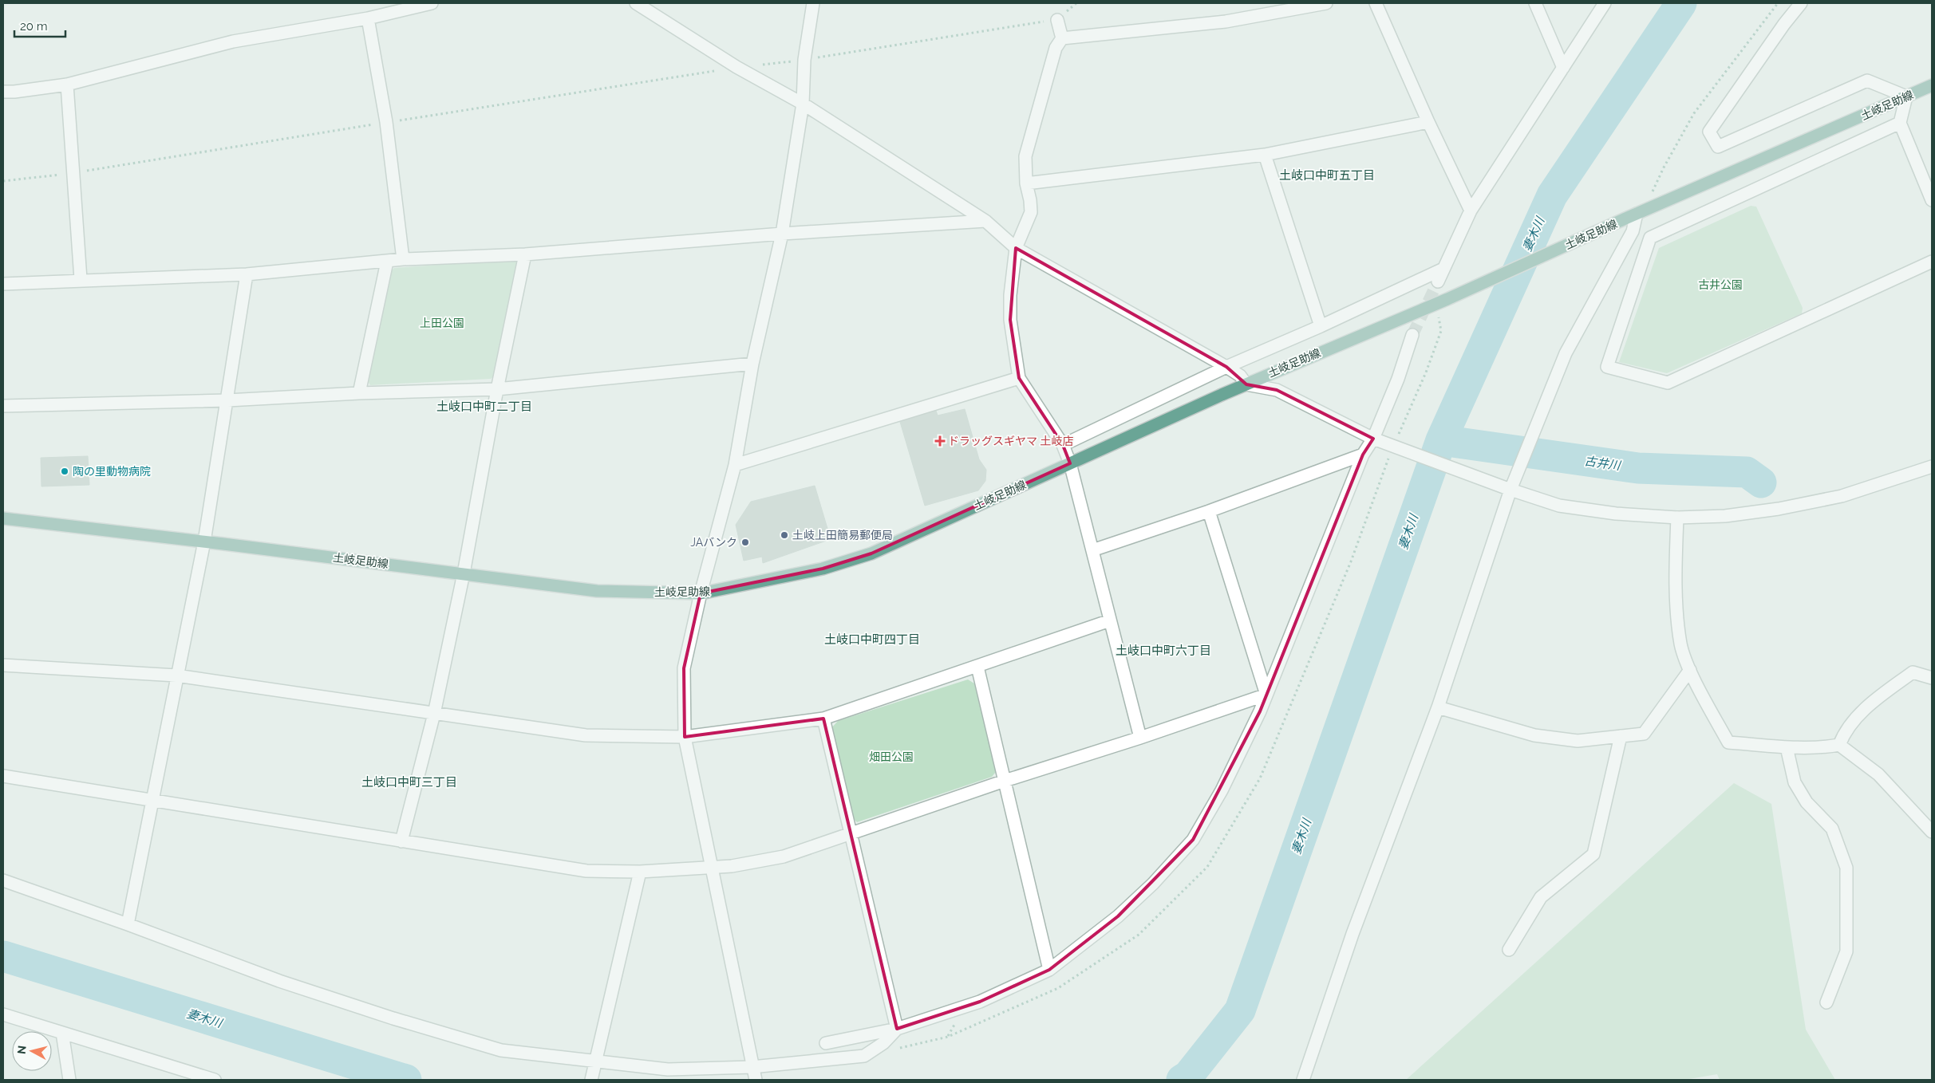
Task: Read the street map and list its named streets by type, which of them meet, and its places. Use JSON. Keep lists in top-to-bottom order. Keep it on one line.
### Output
{"streets":{"main road":["土岐足助線"]},"districts":["土岐口中町五丁目","土岐口中町二丁目","土岐口中町四丁目","土岐口中町六丁目","土岐口中町三丁目"],"water":["妻木川","古井川"],"parks":["古井公園","上田公園","畑田公園"],"places":{"health":["ドラッグスギヤマ 土岐店"],"other":["陶の里動物病院","土岐上田簡易郵便局","JAバンク"]},"scale_bar":"20 m","north":"left"}
